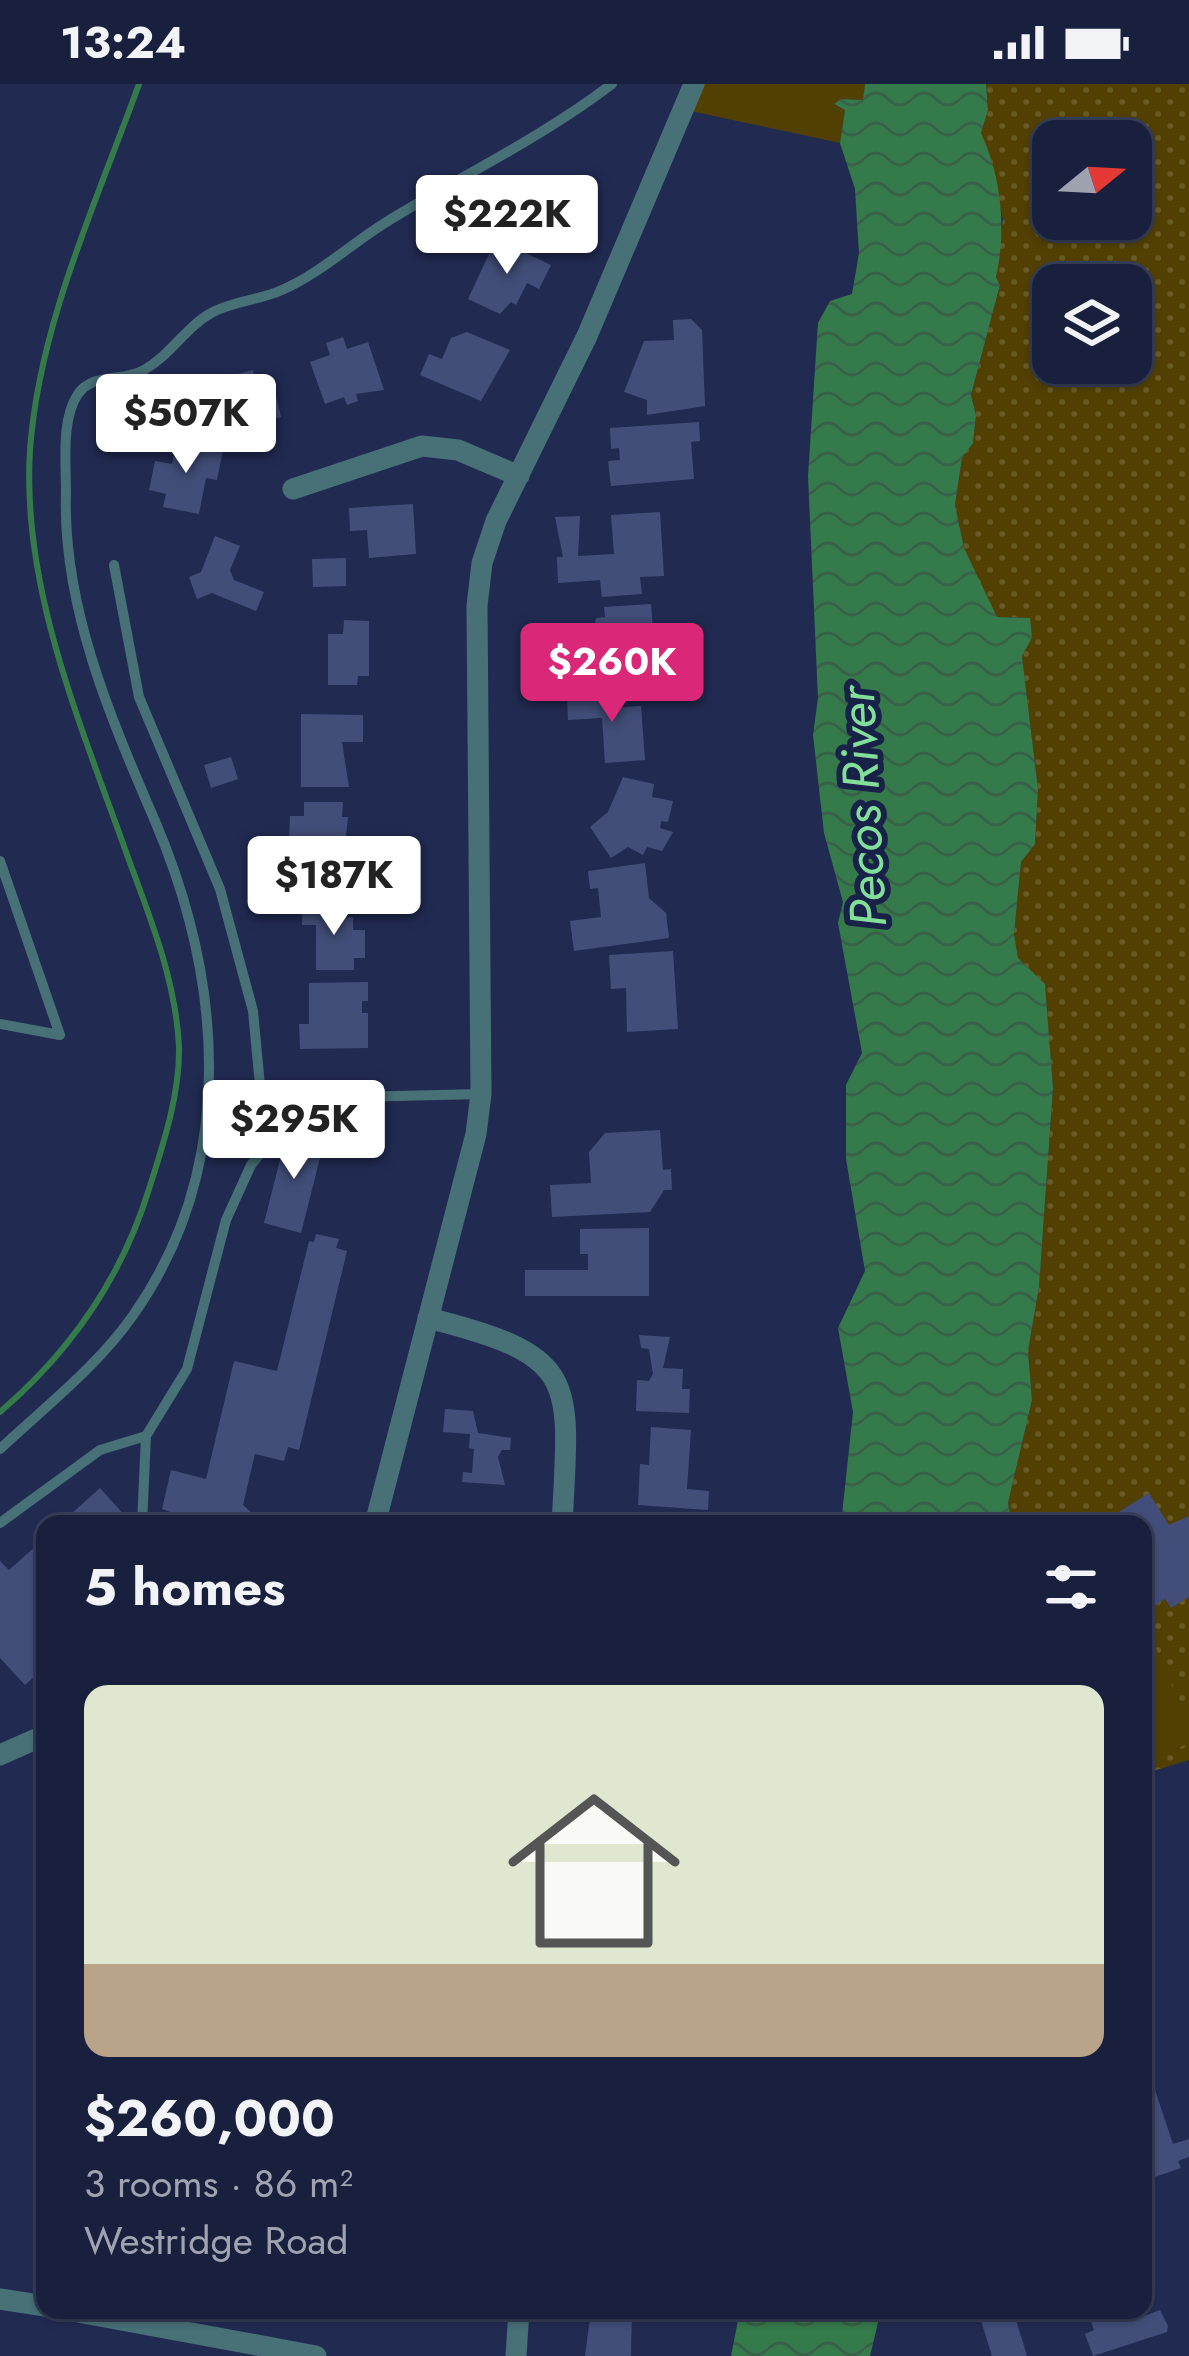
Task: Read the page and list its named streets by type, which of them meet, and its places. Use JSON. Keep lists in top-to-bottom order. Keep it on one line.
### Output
{"water":["Pecos River"],"north":"right","page":{"status":"13:24","price":["$222K","$507K","$260K","$187K","$295K"],"heading":"5 homes","list":[{"name":"$260,000","note":"3 rooms · 86 m² · Westridge Road"}]}}
